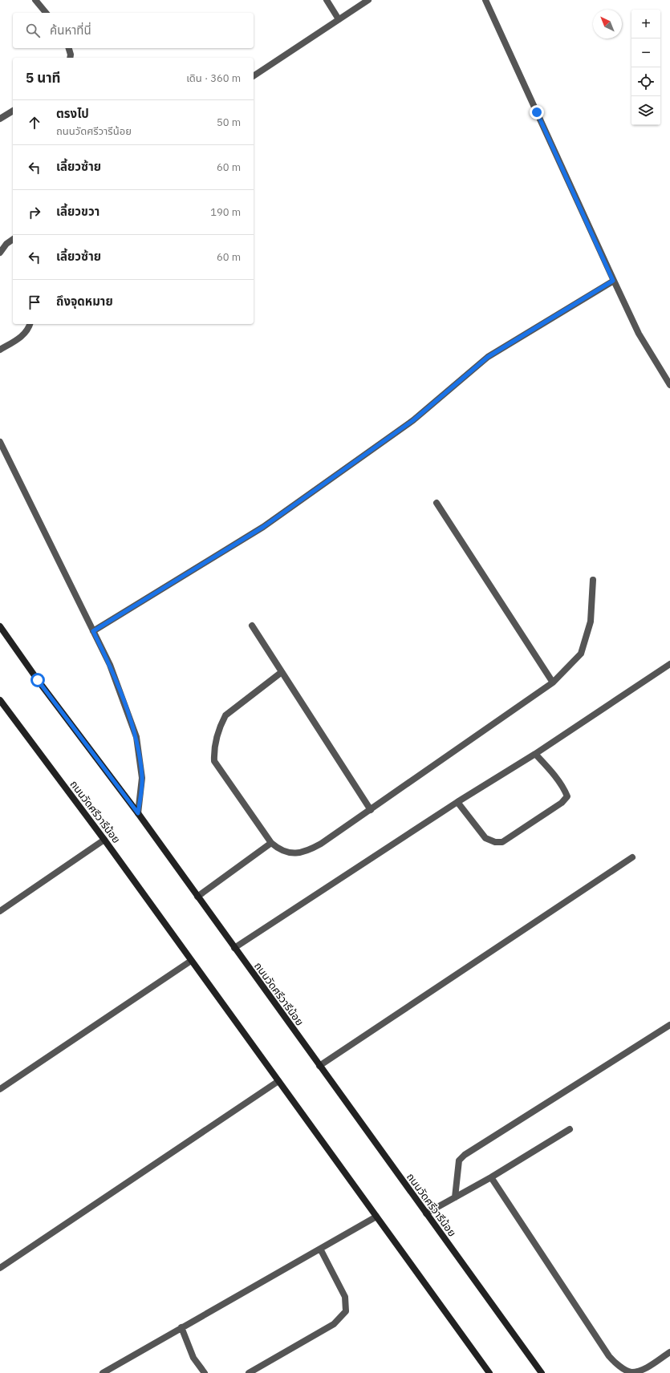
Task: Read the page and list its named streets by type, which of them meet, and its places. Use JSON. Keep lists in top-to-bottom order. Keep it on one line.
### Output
{"streets":{"main road":["ถนนวัดศรีวารีน้อย"]},"north":"top left","page":{"map_buttons":["+","−"],"search":"ค้นหาที่นี่","heading":["5 นาที","เดิน · 360 m"],"list":[["ตรงไป","ถนนวัดศรีวารีน้อย","50 m"],["เลี้ยวซ้าย","60 m"],["เลี้ยวขวา","190 m"],["เลี้ยวซ้าย","60 m"],"ถึงจุดหมาย"]}}
